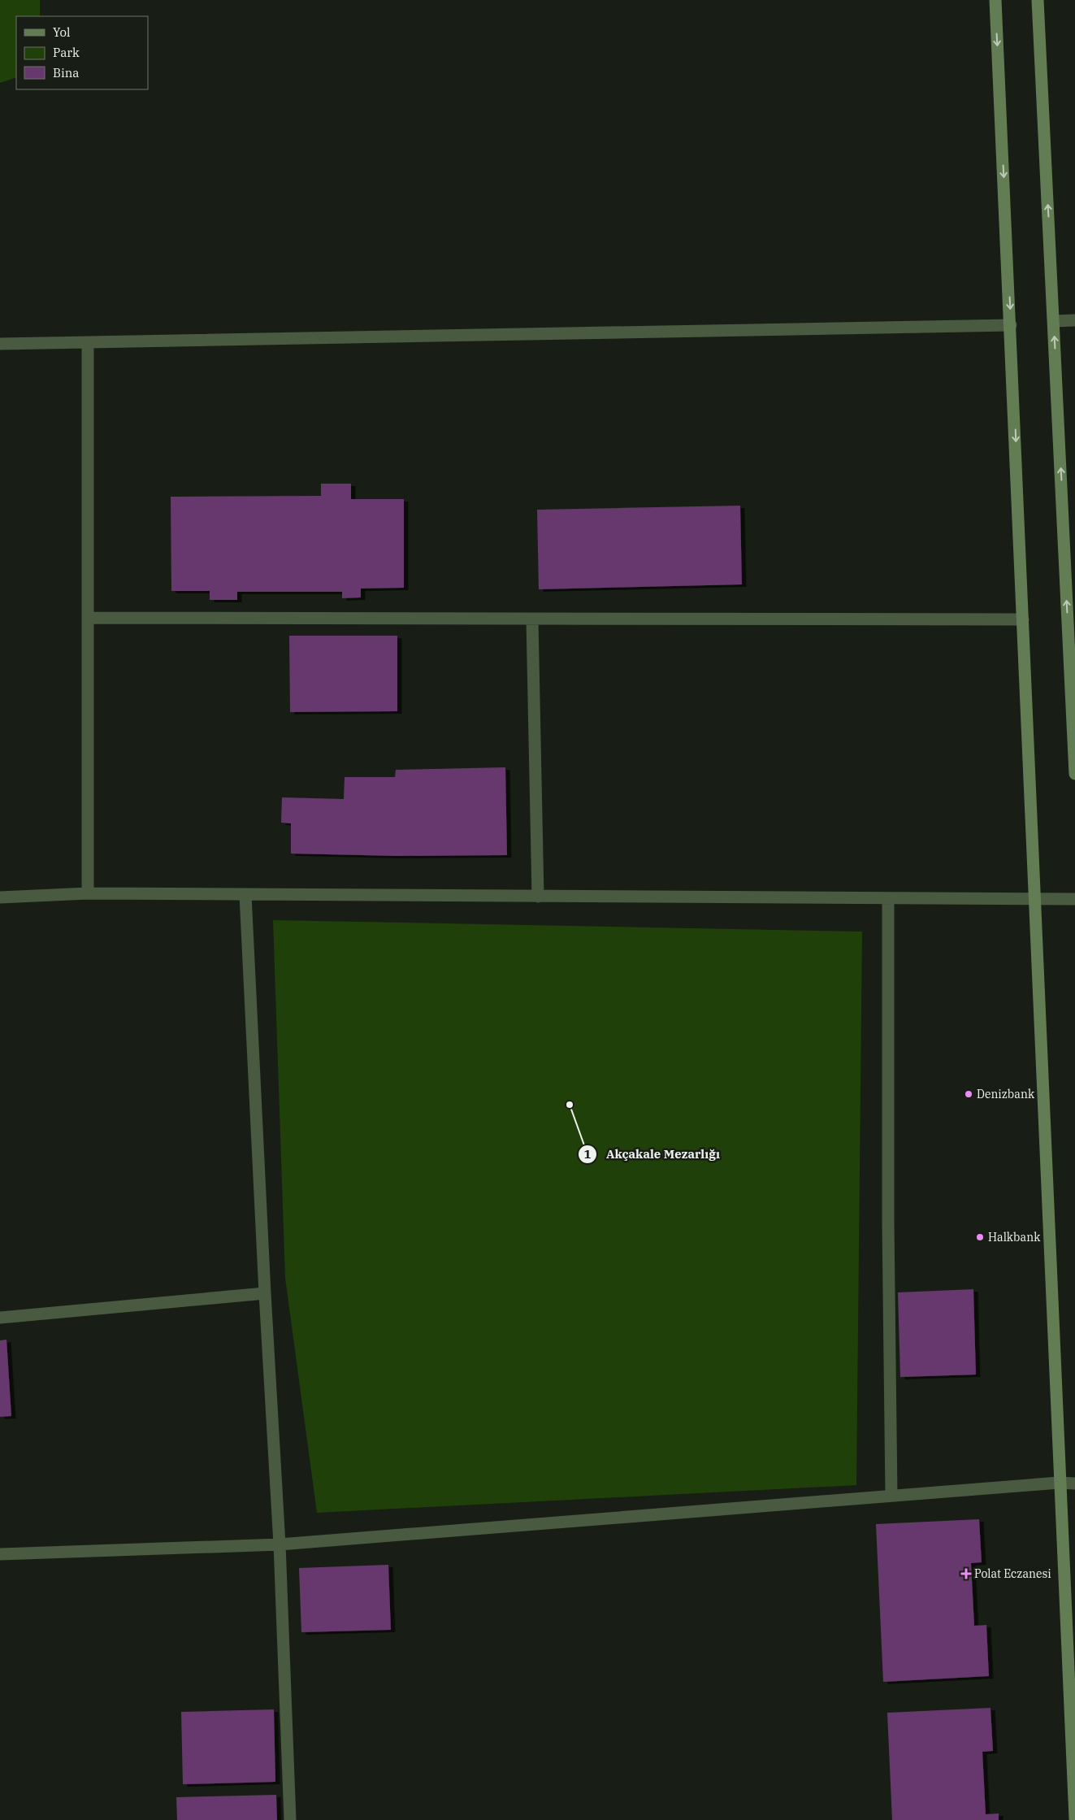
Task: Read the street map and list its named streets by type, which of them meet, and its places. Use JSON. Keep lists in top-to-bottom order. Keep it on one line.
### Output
{"places":{"other":["Denizbank","Akçakale Mezarlığı","Halkbank"],"health":["Polat Eczanesi"]},"legend":["Yol","Park","Bina"]}
